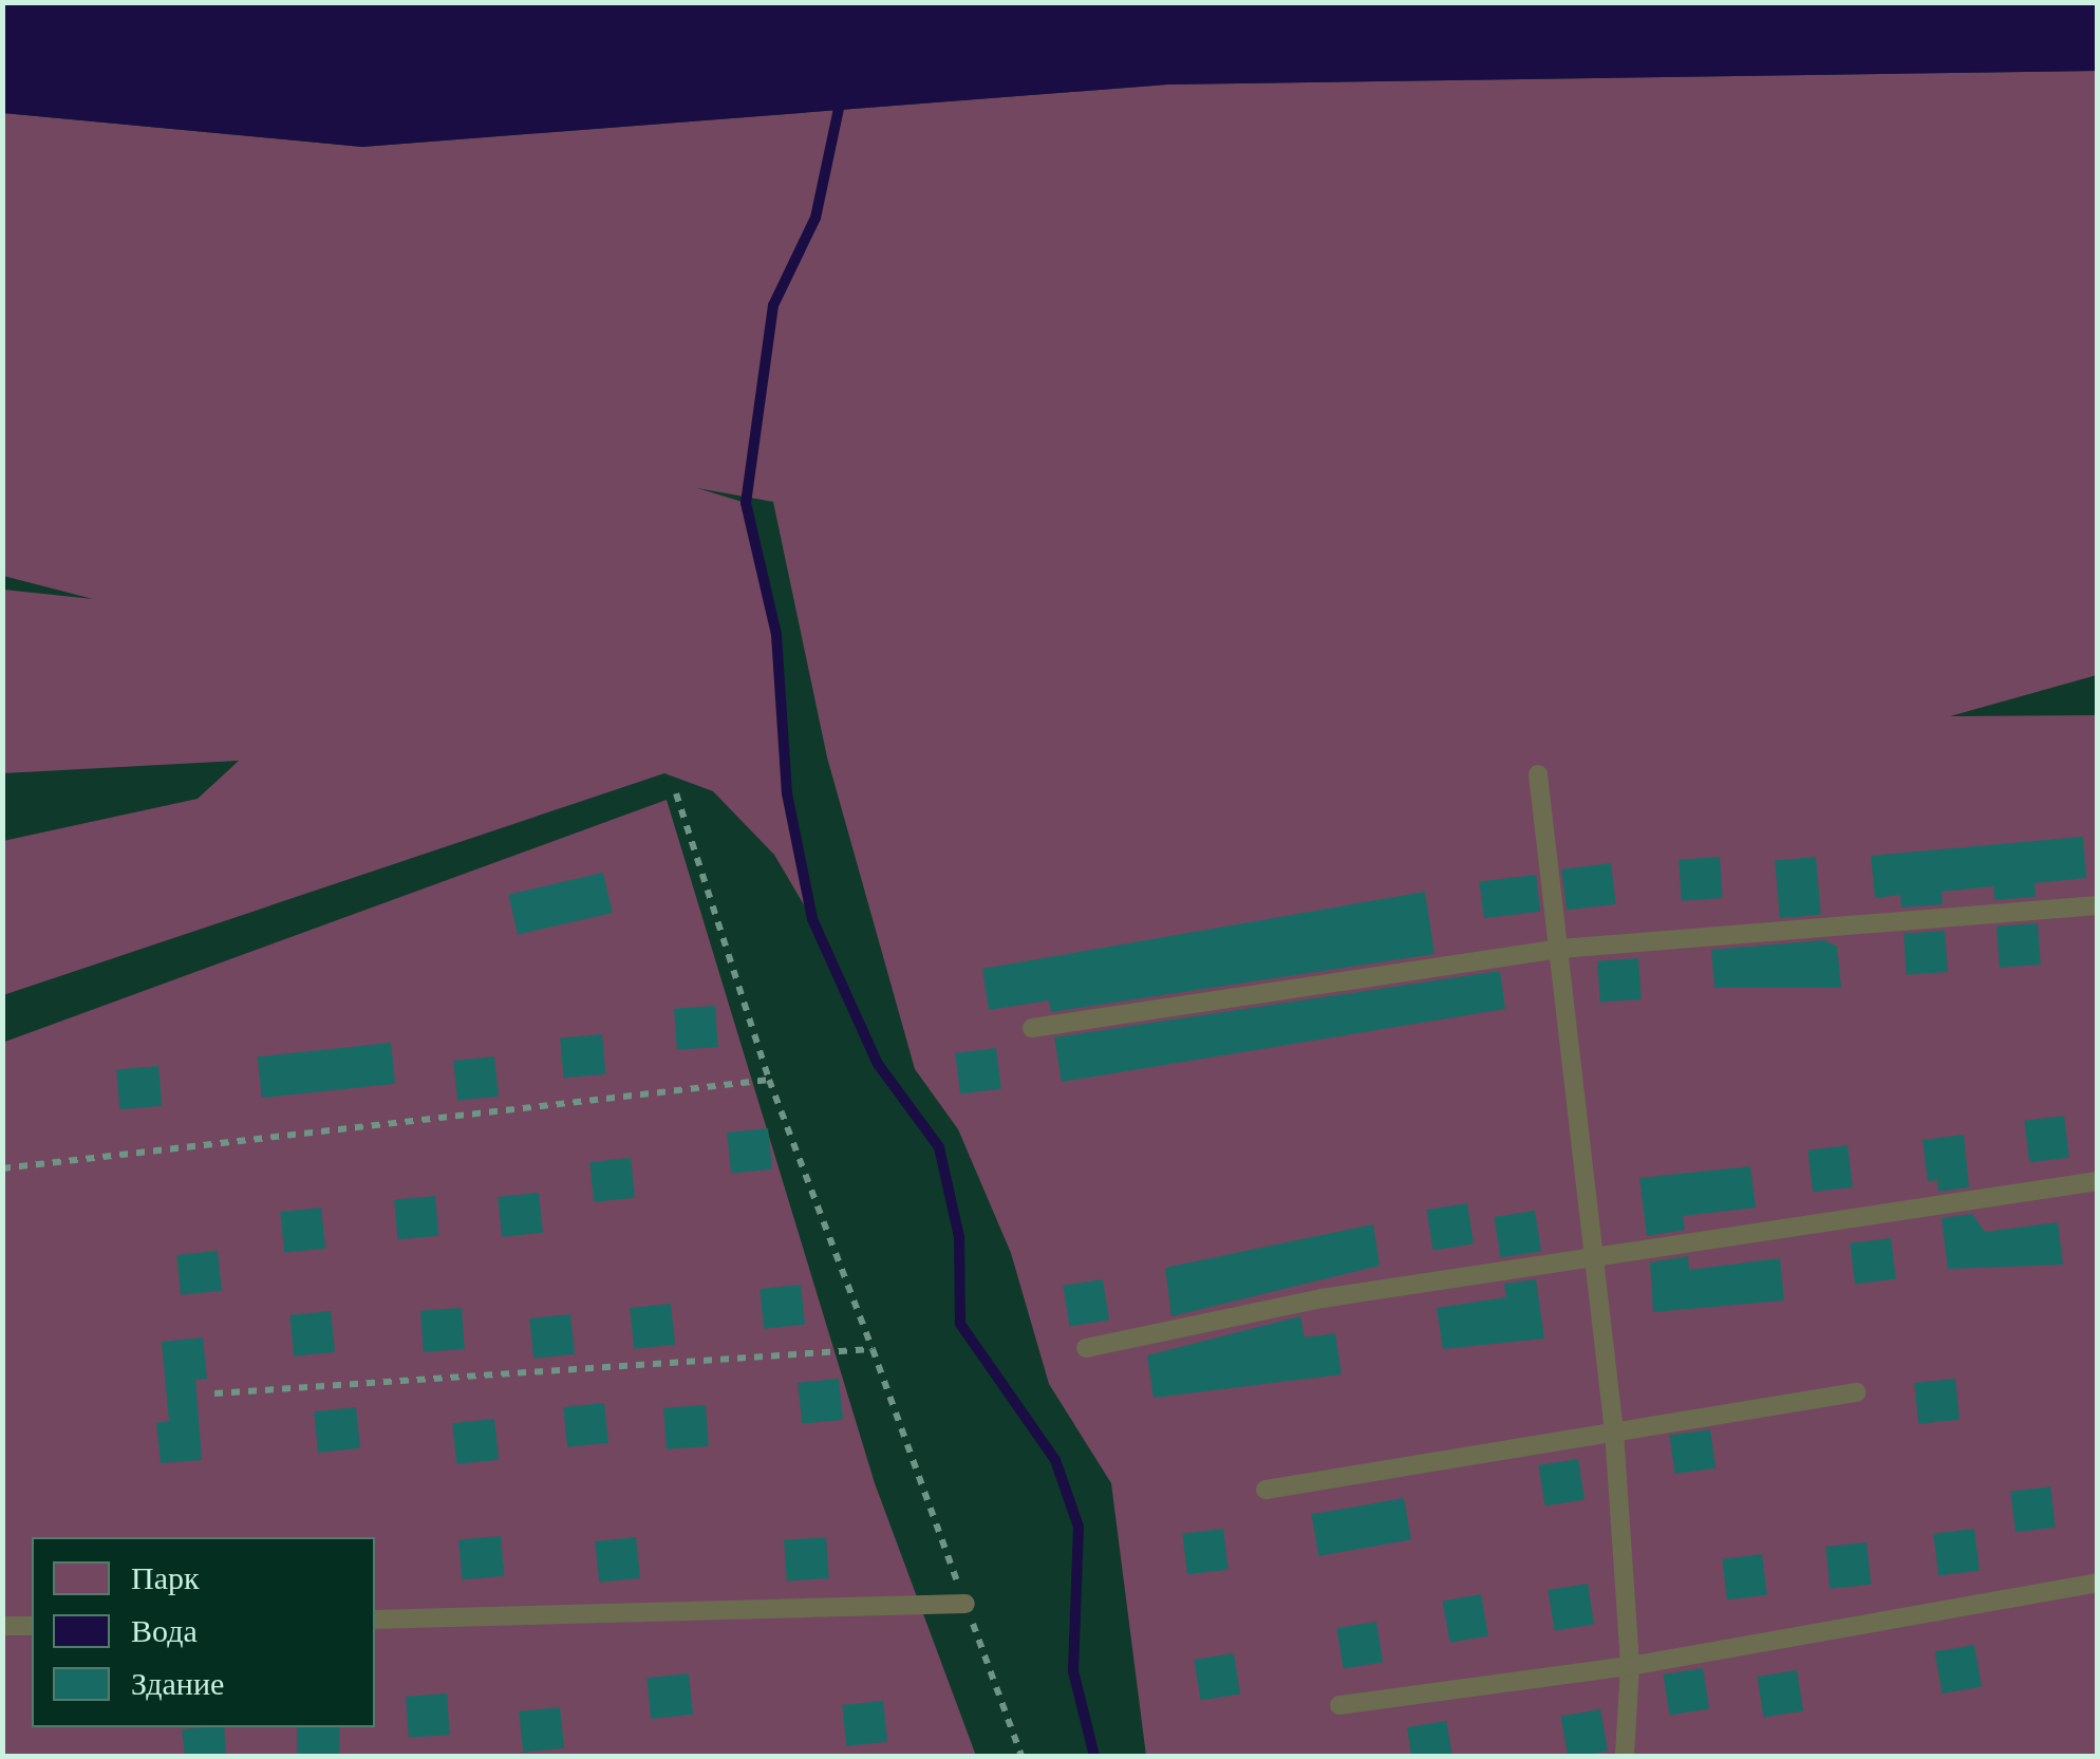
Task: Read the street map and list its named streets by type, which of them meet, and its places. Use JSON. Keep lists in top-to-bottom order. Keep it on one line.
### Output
{"legend":["Парк","Вода","Здание"]}
